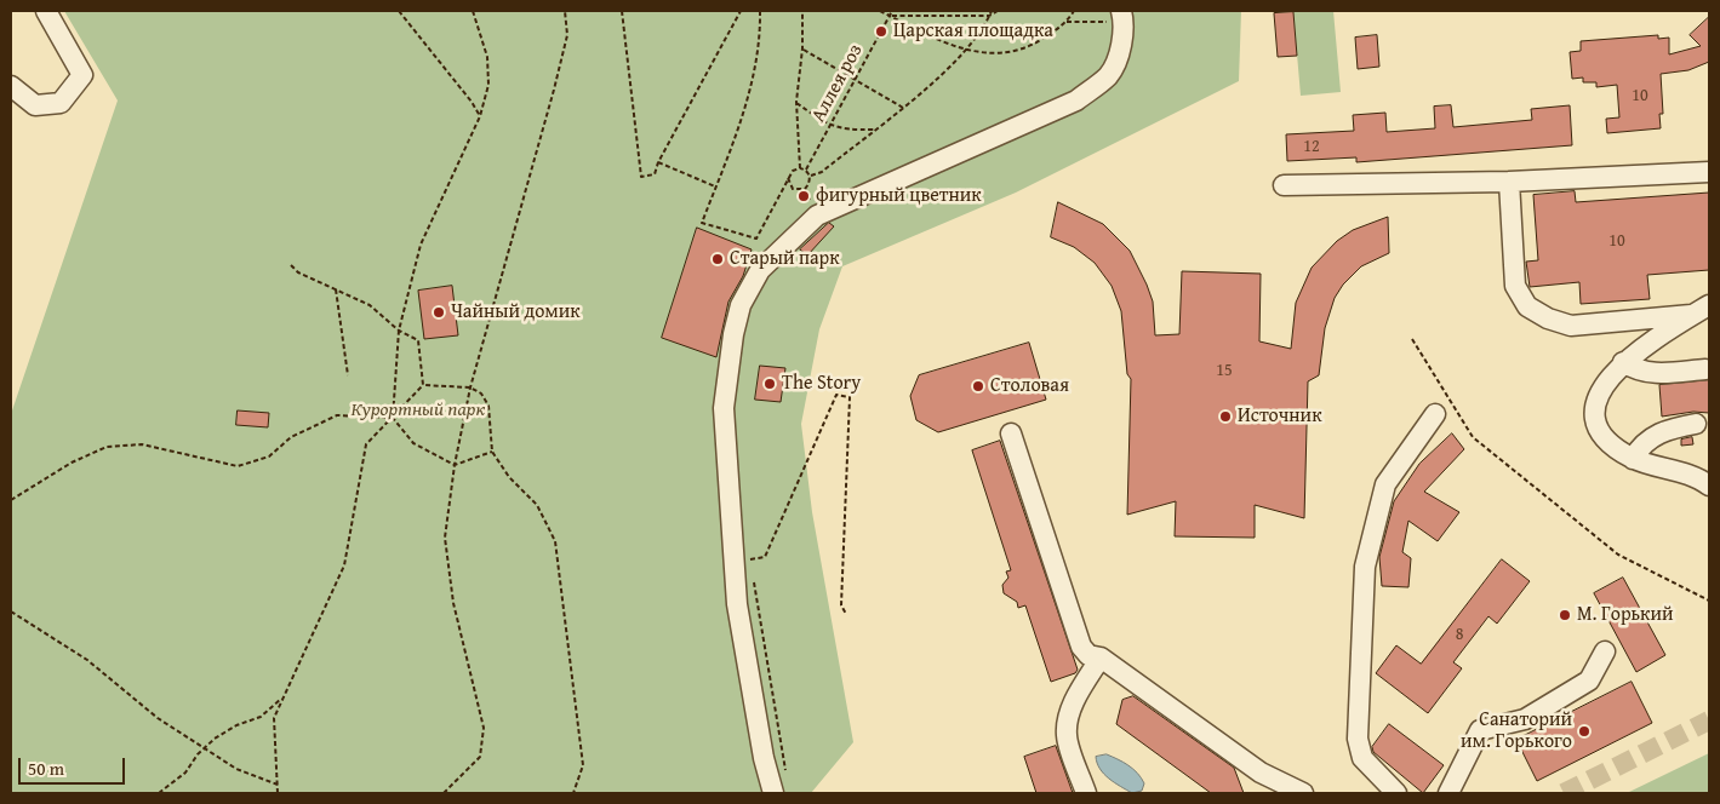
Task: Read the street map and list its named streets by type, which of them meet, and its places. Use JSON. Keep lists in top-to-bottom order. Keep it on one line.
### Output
{"streets":{"path":["Аллея роз"]},"parks":["Курортный парк"],"places":["Царская площадка","фигурный цветник","Старый парк","Чайный домик","The Story","Столовая","Источник","М. Горький","Санаторий им. Горького"],"house_numbers":["10","12","10","15","8"],"scale_bar":"50 m"}
